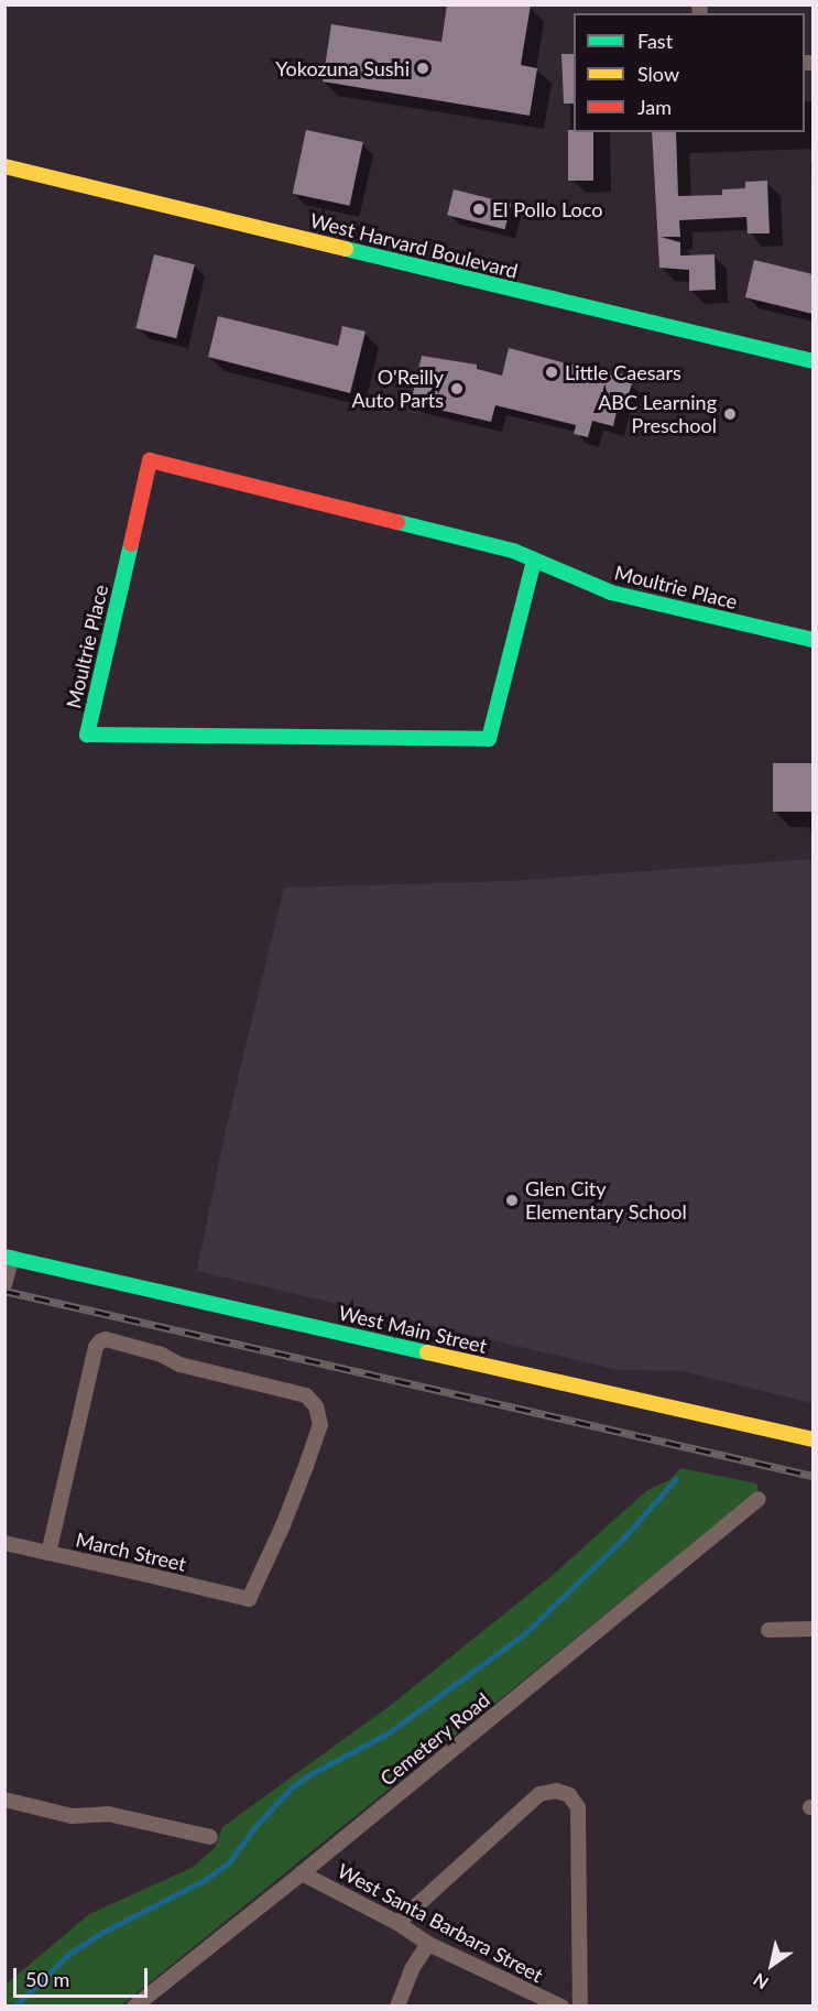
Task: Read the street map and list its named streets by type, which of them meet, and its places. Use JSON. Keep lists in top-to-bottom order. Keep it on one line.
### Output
{"streets":{"street":["West Harvard Boulevard","Moultrie Place","West Main Street","March Street","Cemetery Road","West Santa Barbara Street"]},"crossings":[["Cemetery Road","West Santa Barbara Street"]],"places":["Yokozuna Sushi","El Pollo Loco","Little Caesars","O'Reilly Auto Parts","ABC Learning Preschool","Glen City Elementary School"],"legend":["Fast","Slow","Jam"],"scale_bar":"50 m","north":"bottom left"}
